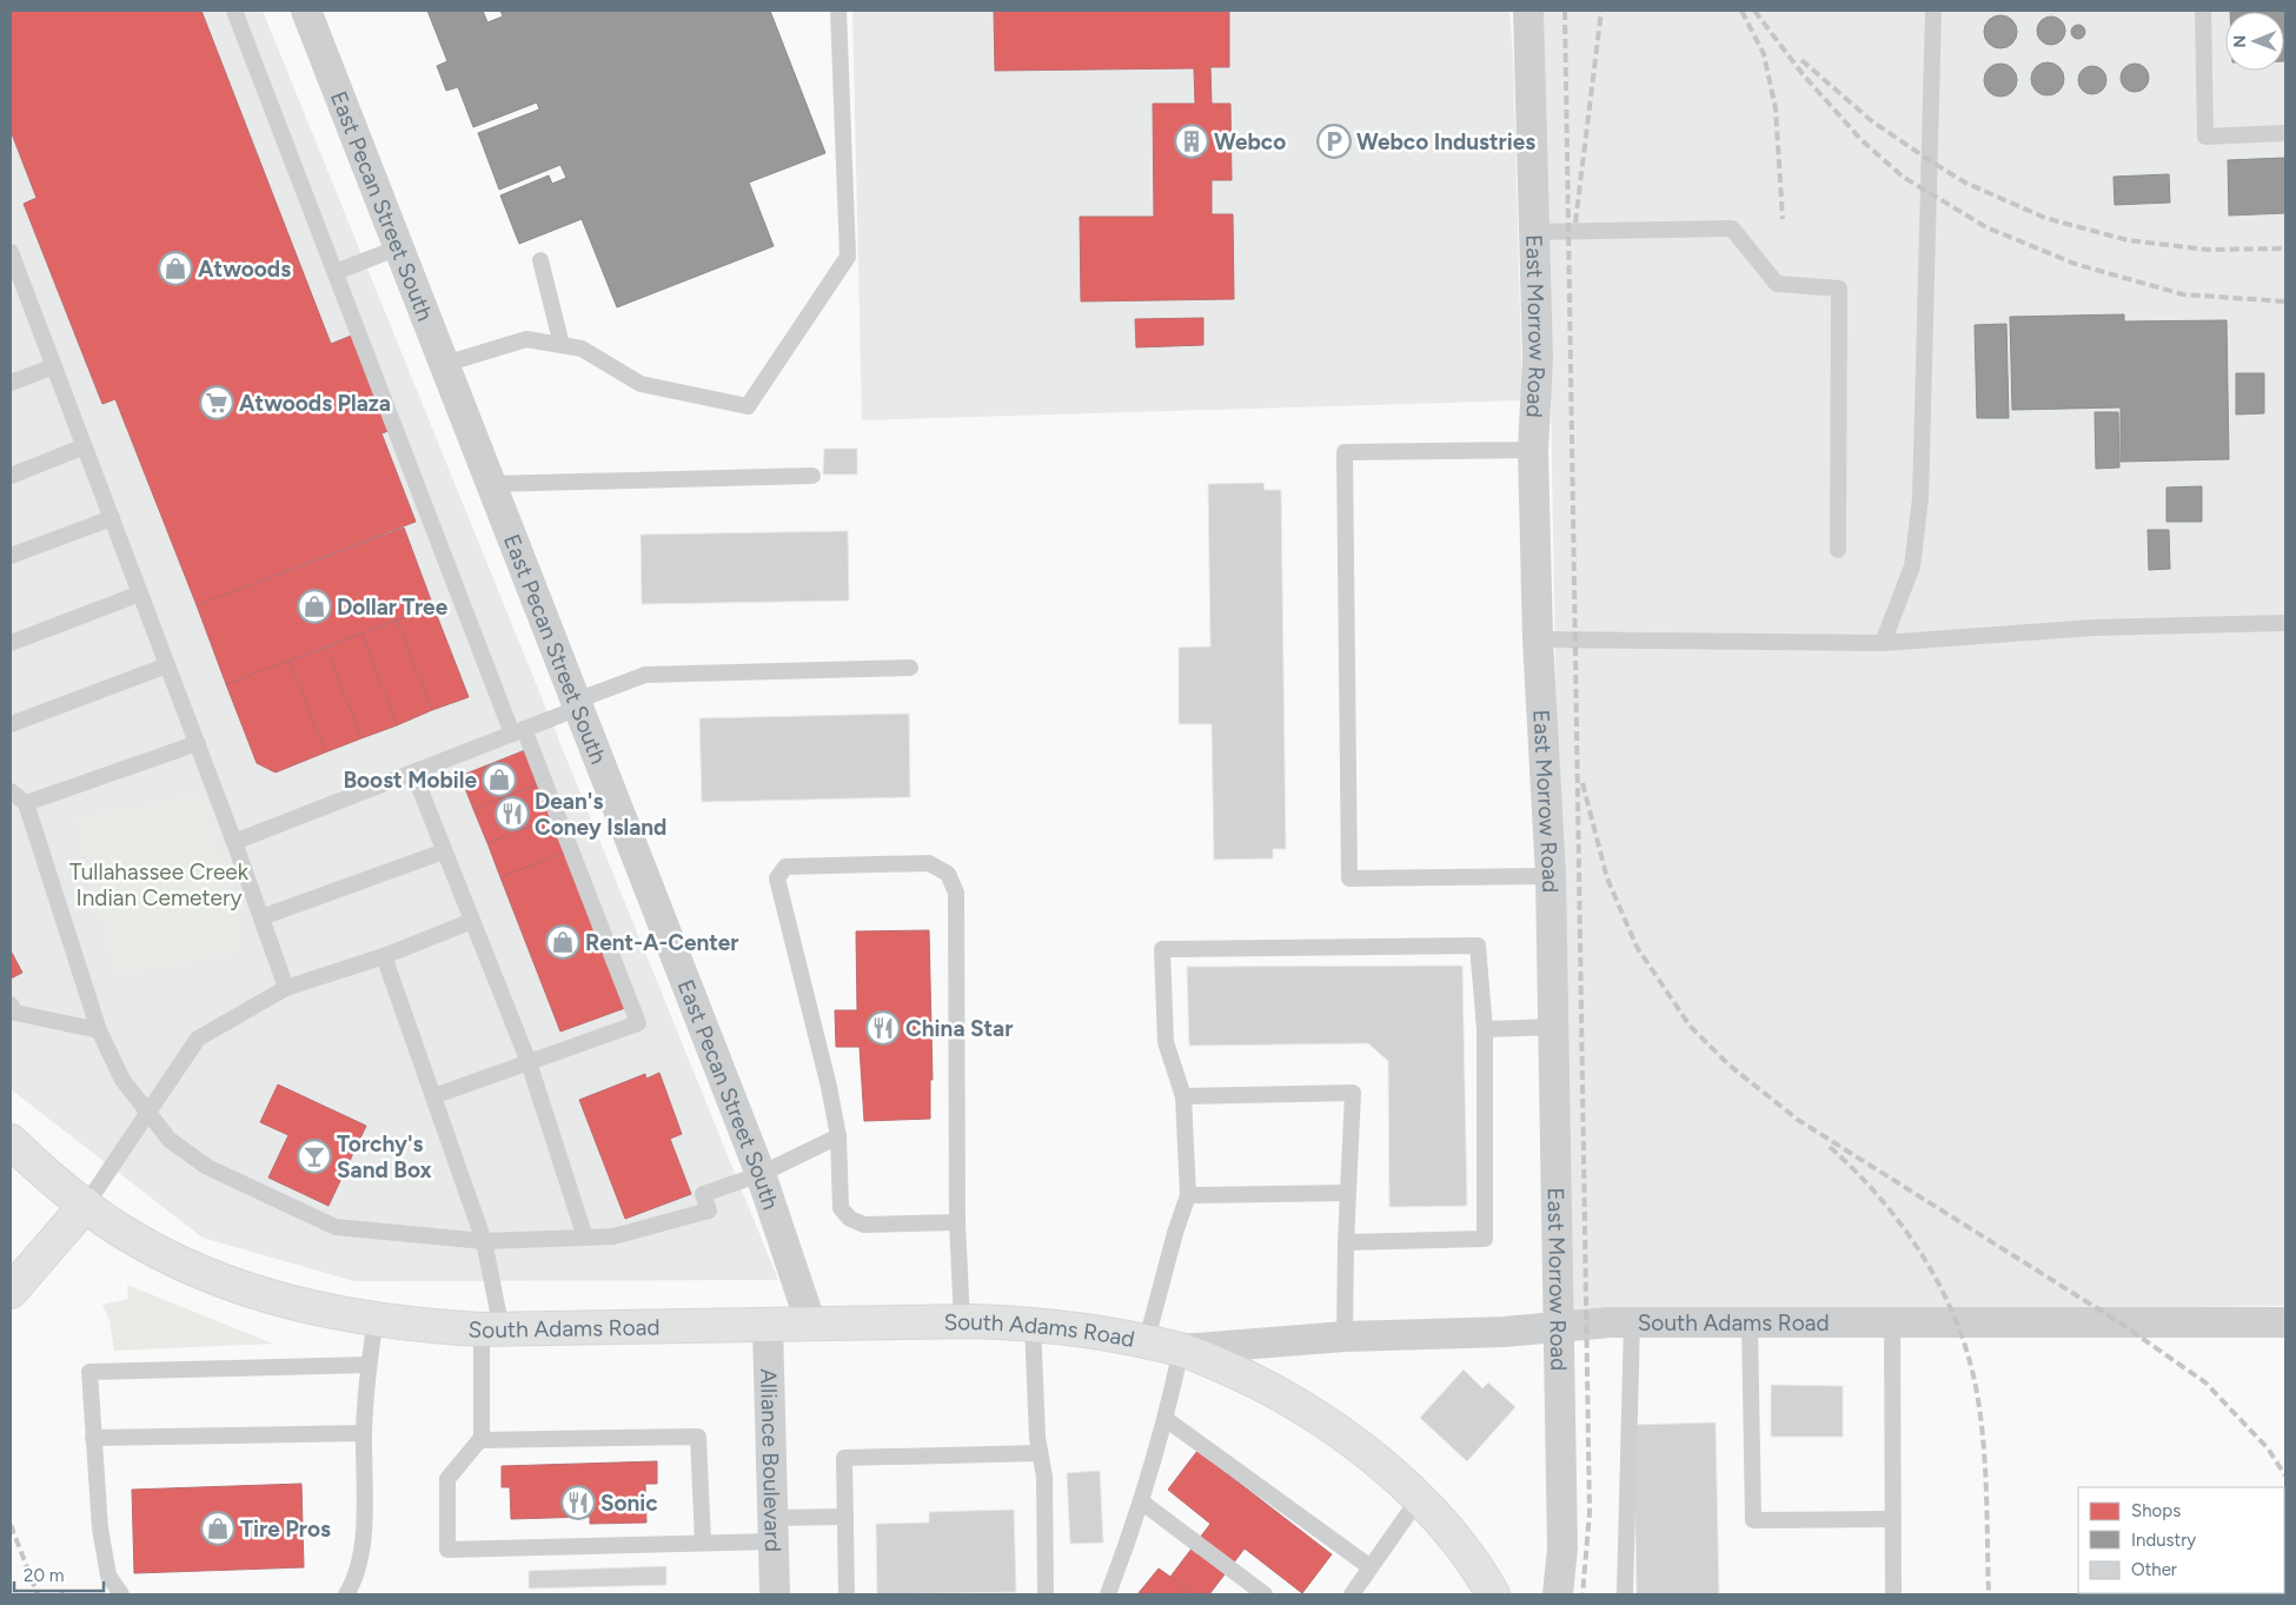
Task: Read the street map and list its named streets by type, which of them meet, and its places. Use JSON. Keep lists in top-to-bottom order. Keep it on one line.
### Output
{"streets":{"main road":["South Adams Road"],"street":["East Pecan Street South","East Morrow Road","Alliance Boulevard"]},"crossings":[["East Pecan Street South","South Adams Road"],["East Morrow Road","South Adams Road"],["South Adams Road","Alliance Boulevard"]],"parks":["Tullahassee Creek Indian Cemetery"],"places":{"building":["Webco"],"parking":["Webco Industries"],"shop":["Atwoods","Dollar Tree","Boost Mobile","Rent-A-Center","Tire Pros"],"supermarket":["Atwoods Plaza"],"restaurant":["Dean's Coney Island","China Star","Sonic"],"bar":["Torchy's Sand Box"]},"legend":["Shops","Industry","Other"],"scale_bar":"20 m","north":"left"}
